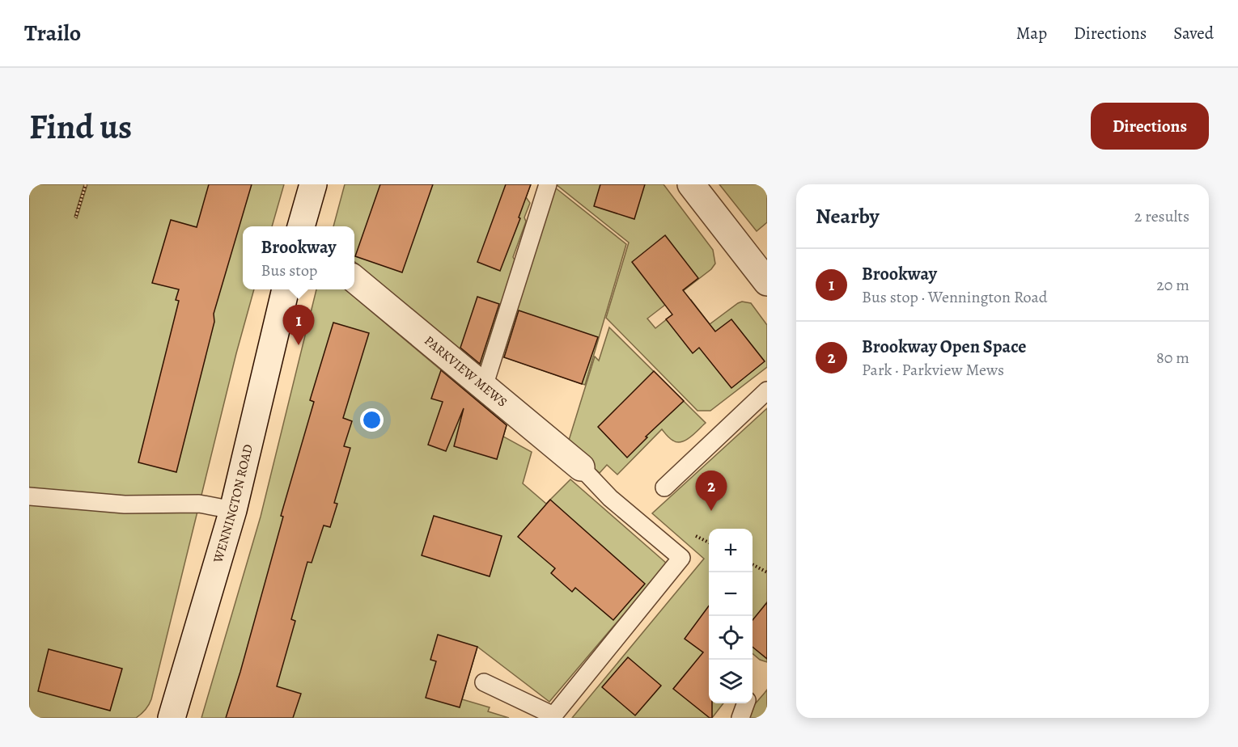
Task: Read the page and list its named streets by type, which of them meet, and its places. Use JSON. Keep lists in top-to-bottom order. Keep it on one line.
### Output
{"streets":{"main road":["PARKVIEW MEWS","WENNINGTON ROAD"]},"page":{"header":"Trailo","nav":["Map","Directions","Saved"],"buttons":"Directions","title":"Find us","heading":["Nearby","2 results"],"popup":["Brookway","Bus stop"],"list":[{"mark":"1","name":"Brookway","note":"Bus stop · Wennington Road","value":"20 m"},{"mark":"2","name":"Brookway Open Space","note":"Park · Parkview Mews","value":"80 m"}],"pins":["1","2"],"map_buttons":["+","−"]}}
